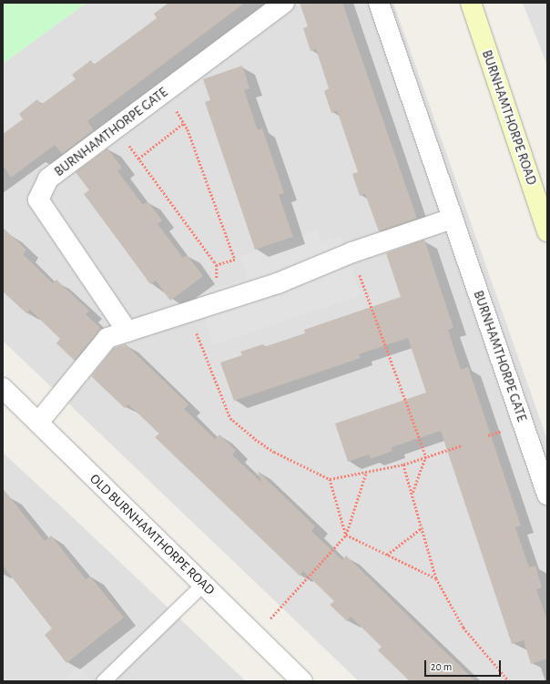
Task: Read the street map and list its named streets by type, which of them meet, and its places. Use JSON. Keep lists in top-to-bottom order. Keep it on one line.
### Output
{"streets":{"main road":["BURNHAMTHORPE ROAD"],"street":["BURNHAMTHORPE GATE","OLD BURNHAMTHORPE ROAD"]},"scale_bar":"20 m"}
